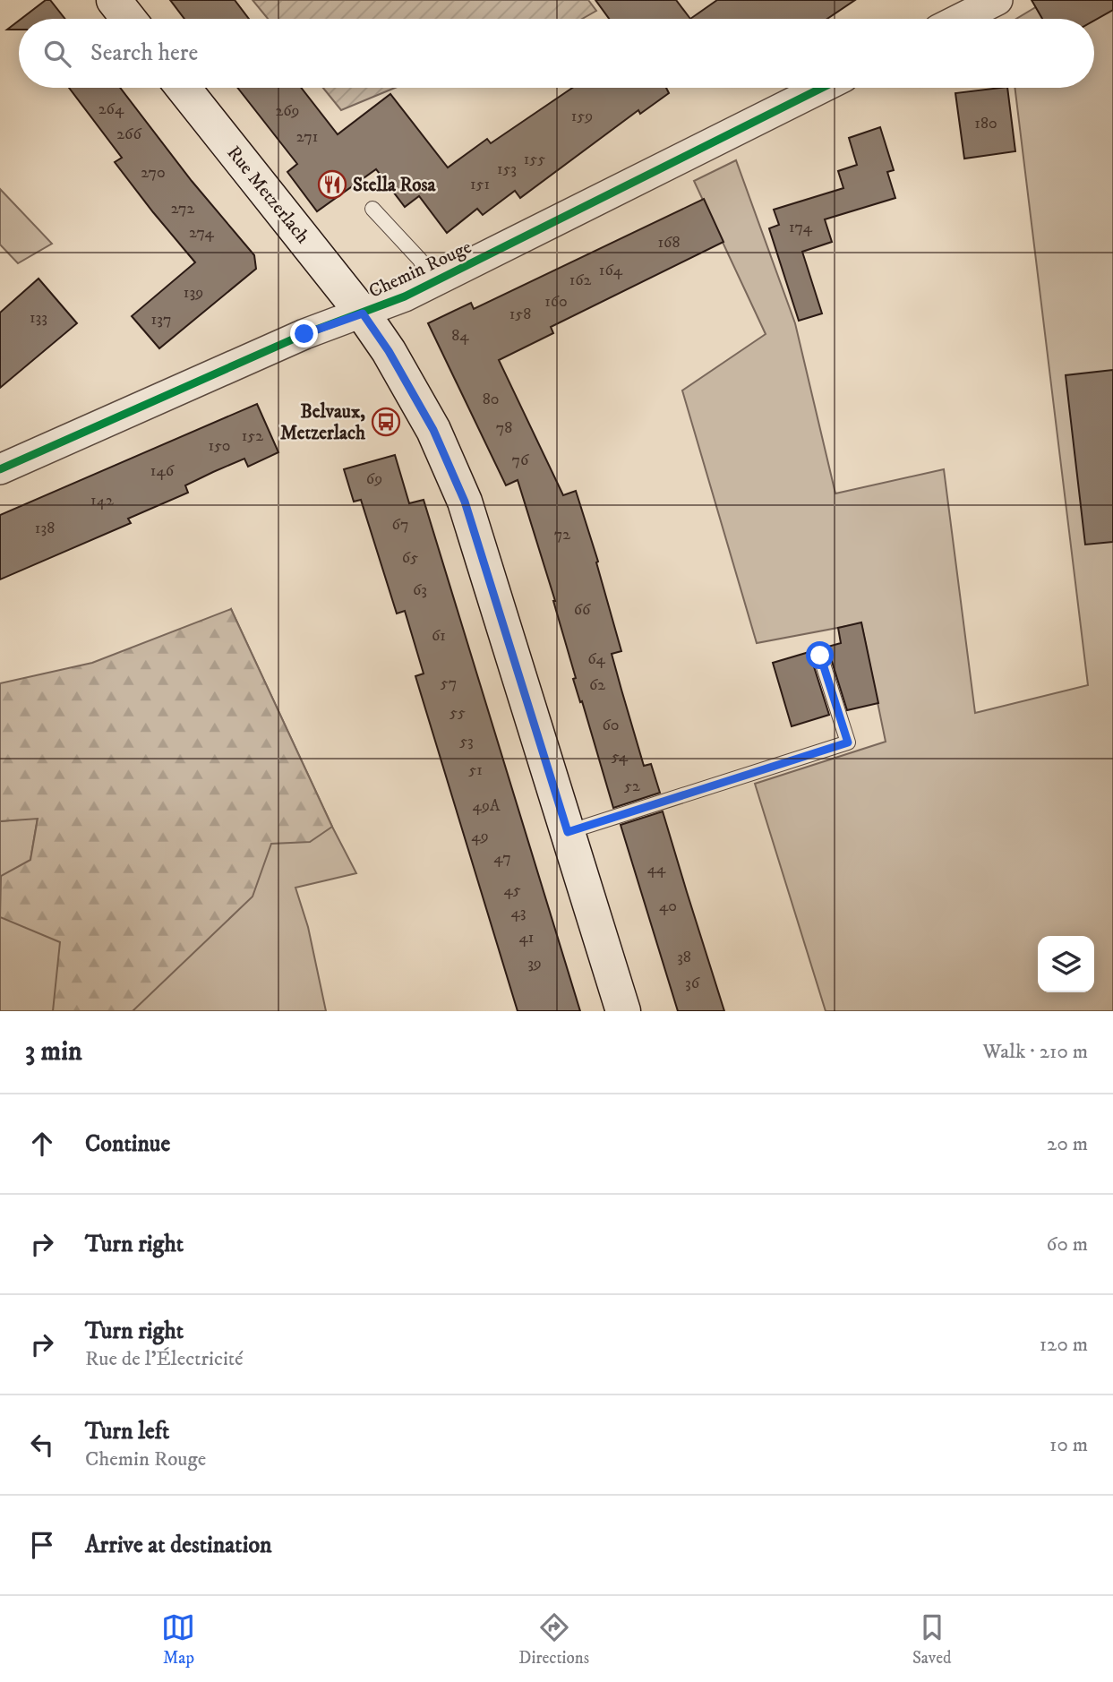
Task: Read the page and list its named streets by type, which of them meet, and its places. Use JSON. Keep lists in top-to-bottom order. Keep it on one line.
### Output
{"streets":{"main road":["Rue Metzerlach"],"street":["Chemin Rouge"]},"crossings":[["Rue Metzerlach","Chemin Rouge"]],"places":{"restaurant":["Stella Rosa"],"bus stop":["Belvaux, Metzerlach"]},"house_numbers":["264","269","159","180","266","271","155","153","270","151","272","174","274","168","164","162","139","160","158","133","137","84","80","78","152","150","76","146","69","142","67","138","72","65","63","66","61","64","57","62","55","60","53","54","51","52","49A","49","47","44","45","40","43","41","38","39","36"],"page":{"search":"Search here","heading":["3 min","Walk · 210 m"],"list":[["Continue","20 m"],["Turn right","60 m"],["Turn right","Rue de l'Électricité","120 m"],["Turn left","Chemin Rouge","10 m"],"Arrive at destination"],"nav":["Map","Directions","Saved"]}}
